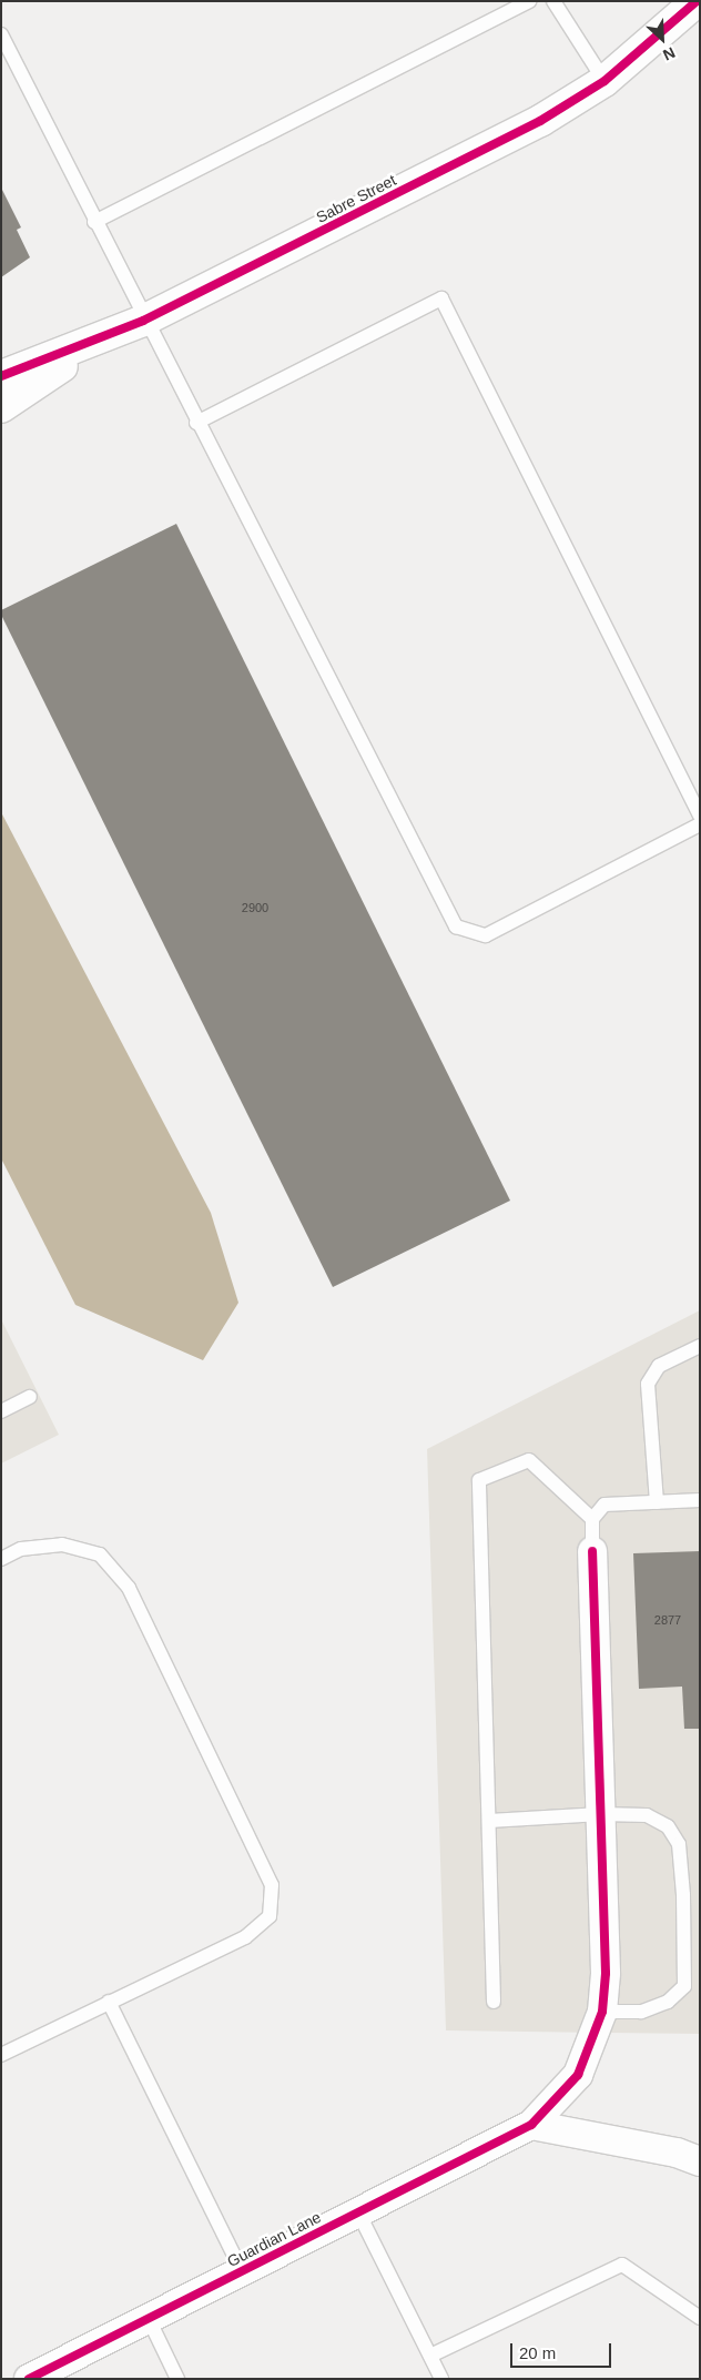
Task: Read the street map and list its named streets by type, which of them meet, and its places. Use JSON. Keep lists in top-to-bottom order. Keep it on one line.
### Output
{"streets":{"street":["Sabre Street","Guardian Lane"]},"house_numbers":["2900","2877"],"scale_bar":"20 m","north":"bottom right"}
